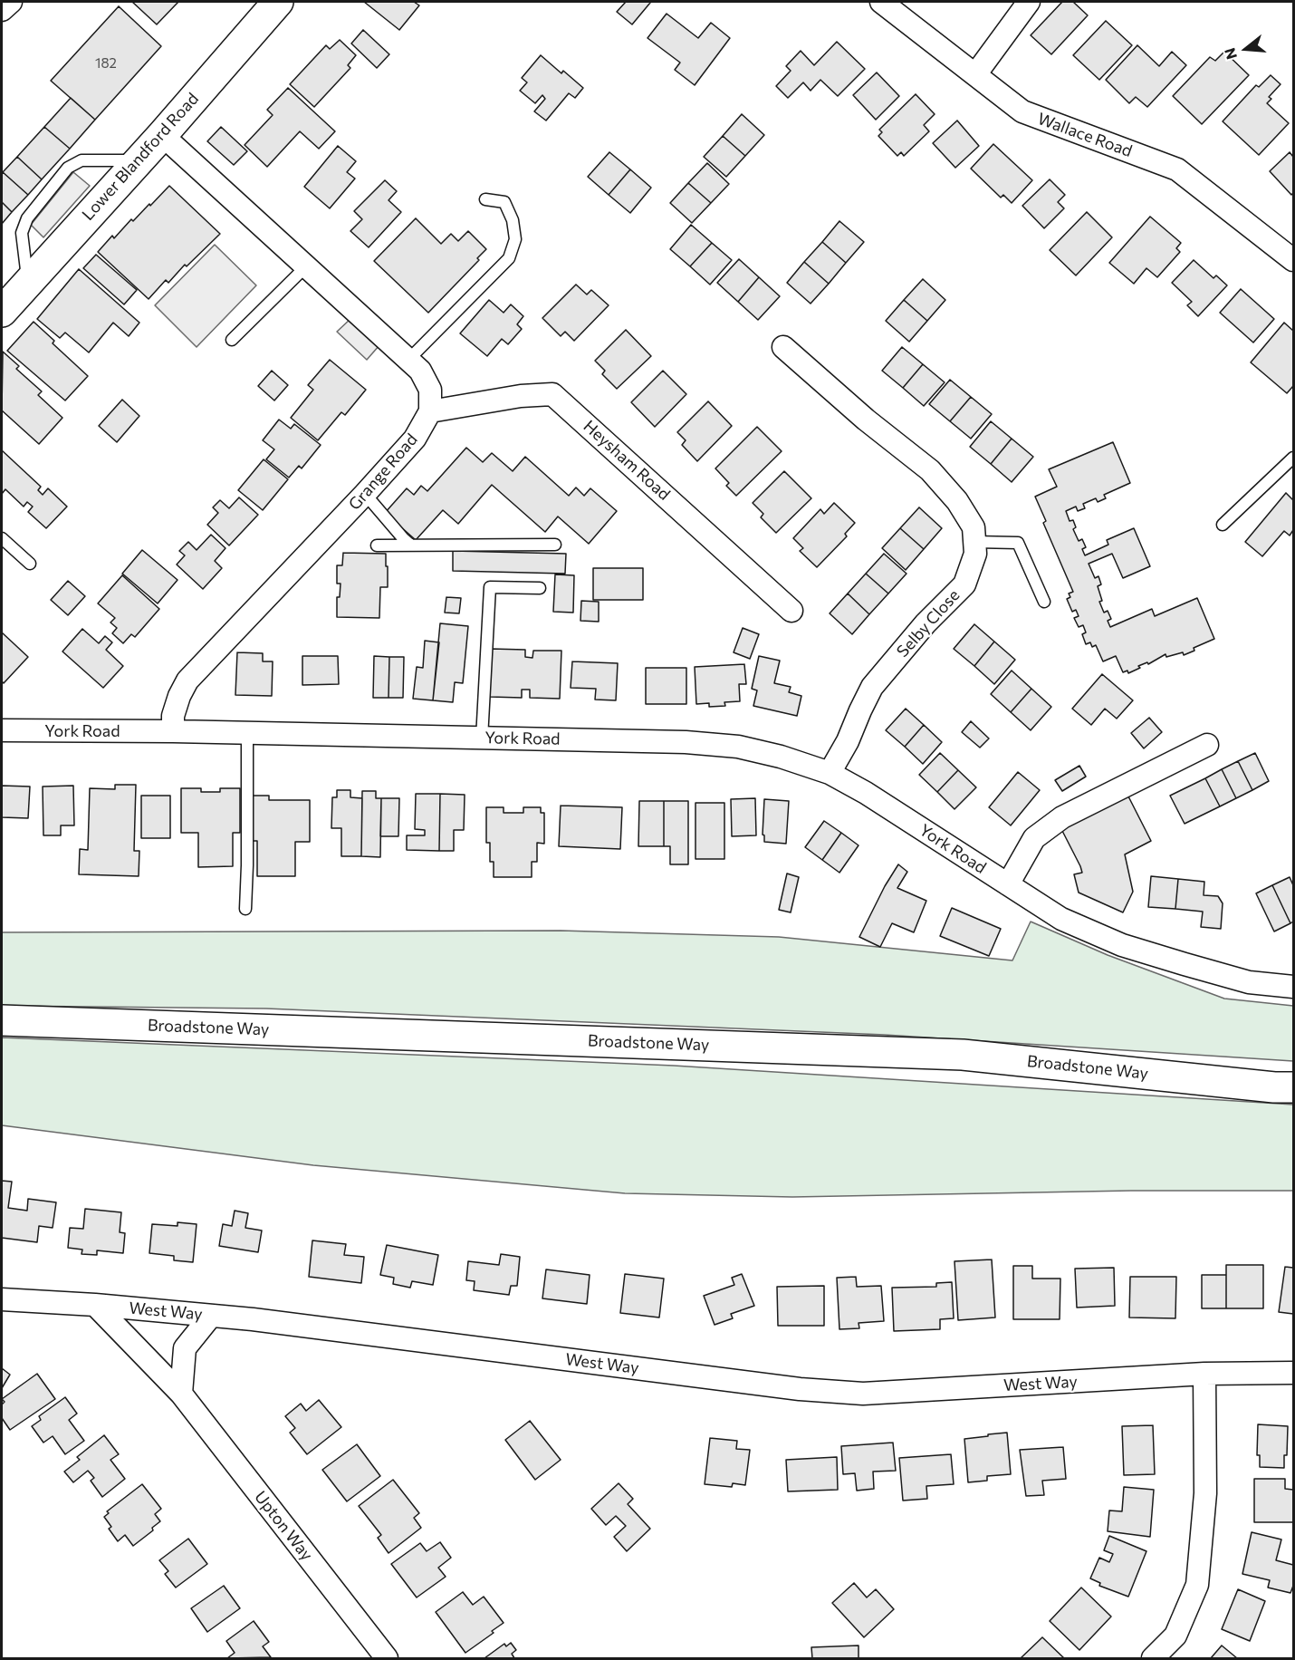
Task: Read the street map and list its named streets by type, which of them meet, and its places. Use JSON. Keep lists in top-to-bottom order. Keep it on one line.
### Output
{"streets":{"street":["Wallace Road","Lower Blandford Road","Heysham Road","Grange Road","Selby Close","York Road","Broadstone Way","West Way","Upton Way"]},"crossings":[["Heysham Road","Grange Road"],["Grange Road","York Road"],["Selby Close","York Road"],["West Way","Upton Way"]],"house_numbers":["182"],"north":"left"}
